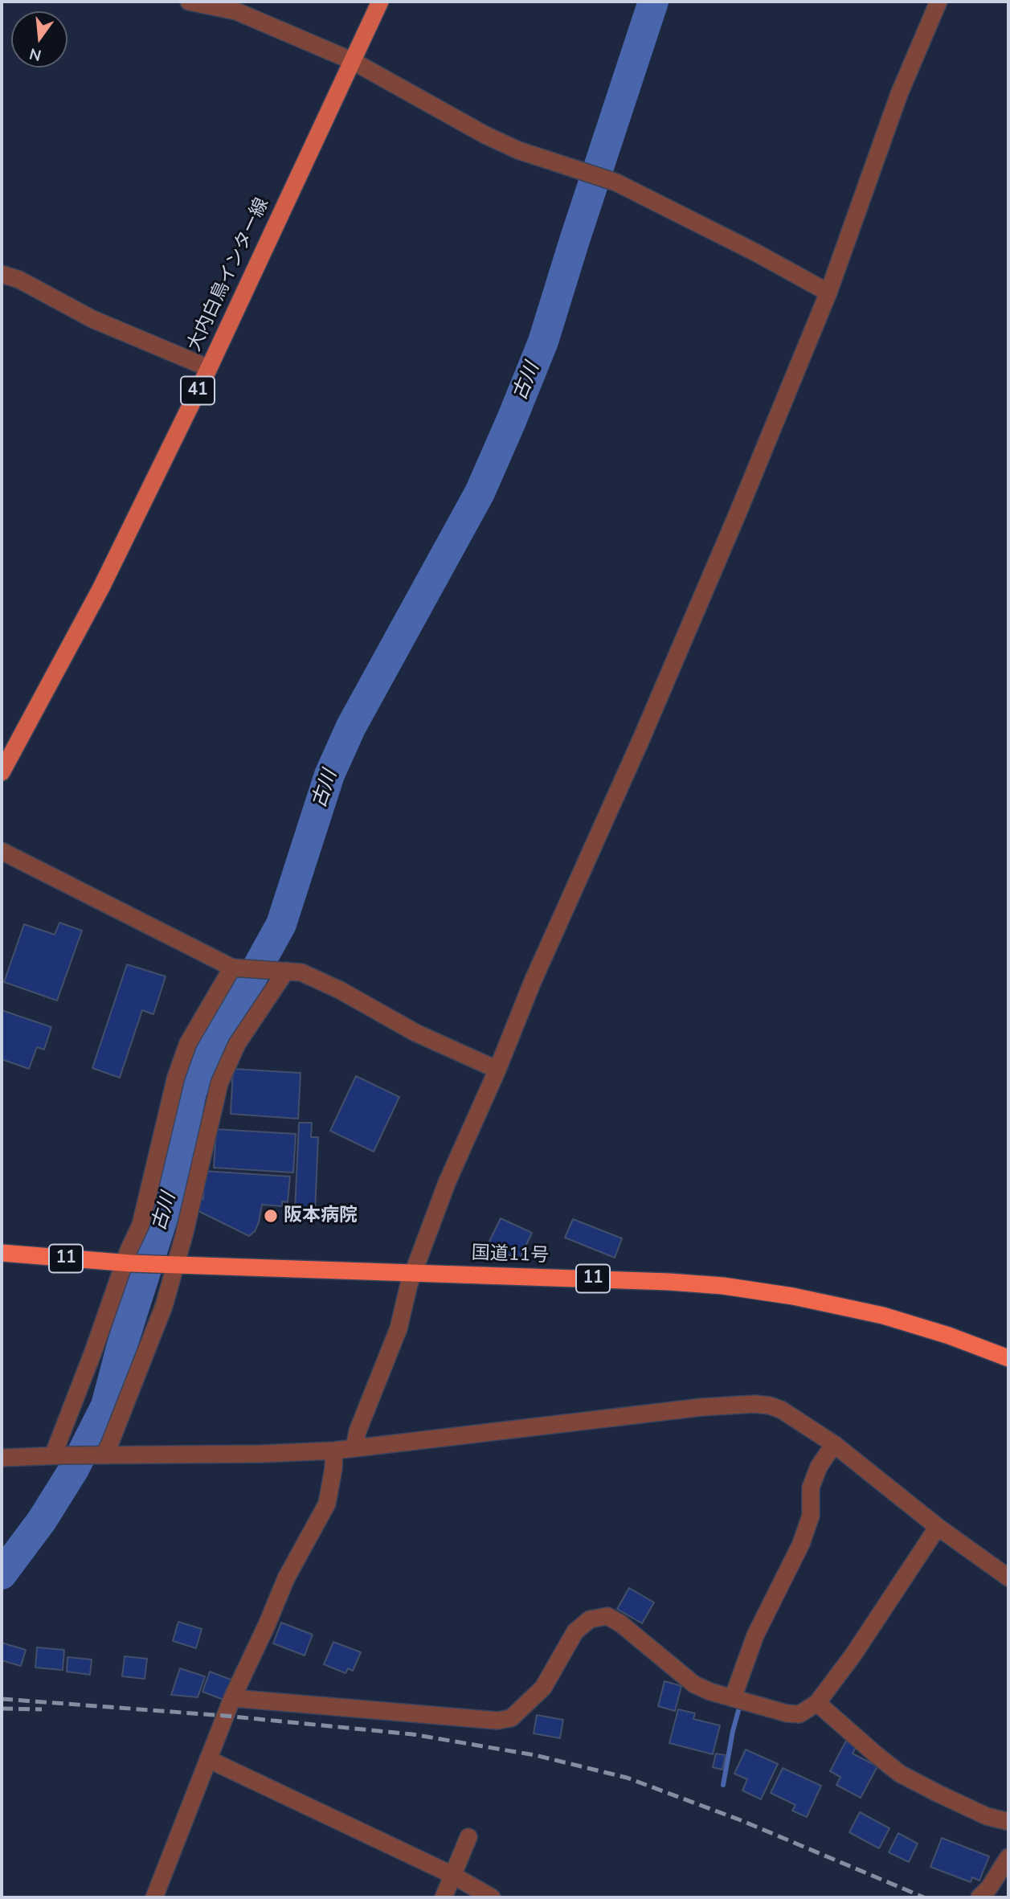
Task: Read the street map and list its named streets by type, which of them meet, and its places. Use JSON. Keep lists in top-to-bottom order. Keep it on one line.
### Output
{"streets":{"highway":["国道11号","11"],"main road":["大内白鳥インター線","41"]},"water":["古川"],"places":["阪本病院"],"north":"bottom"}
